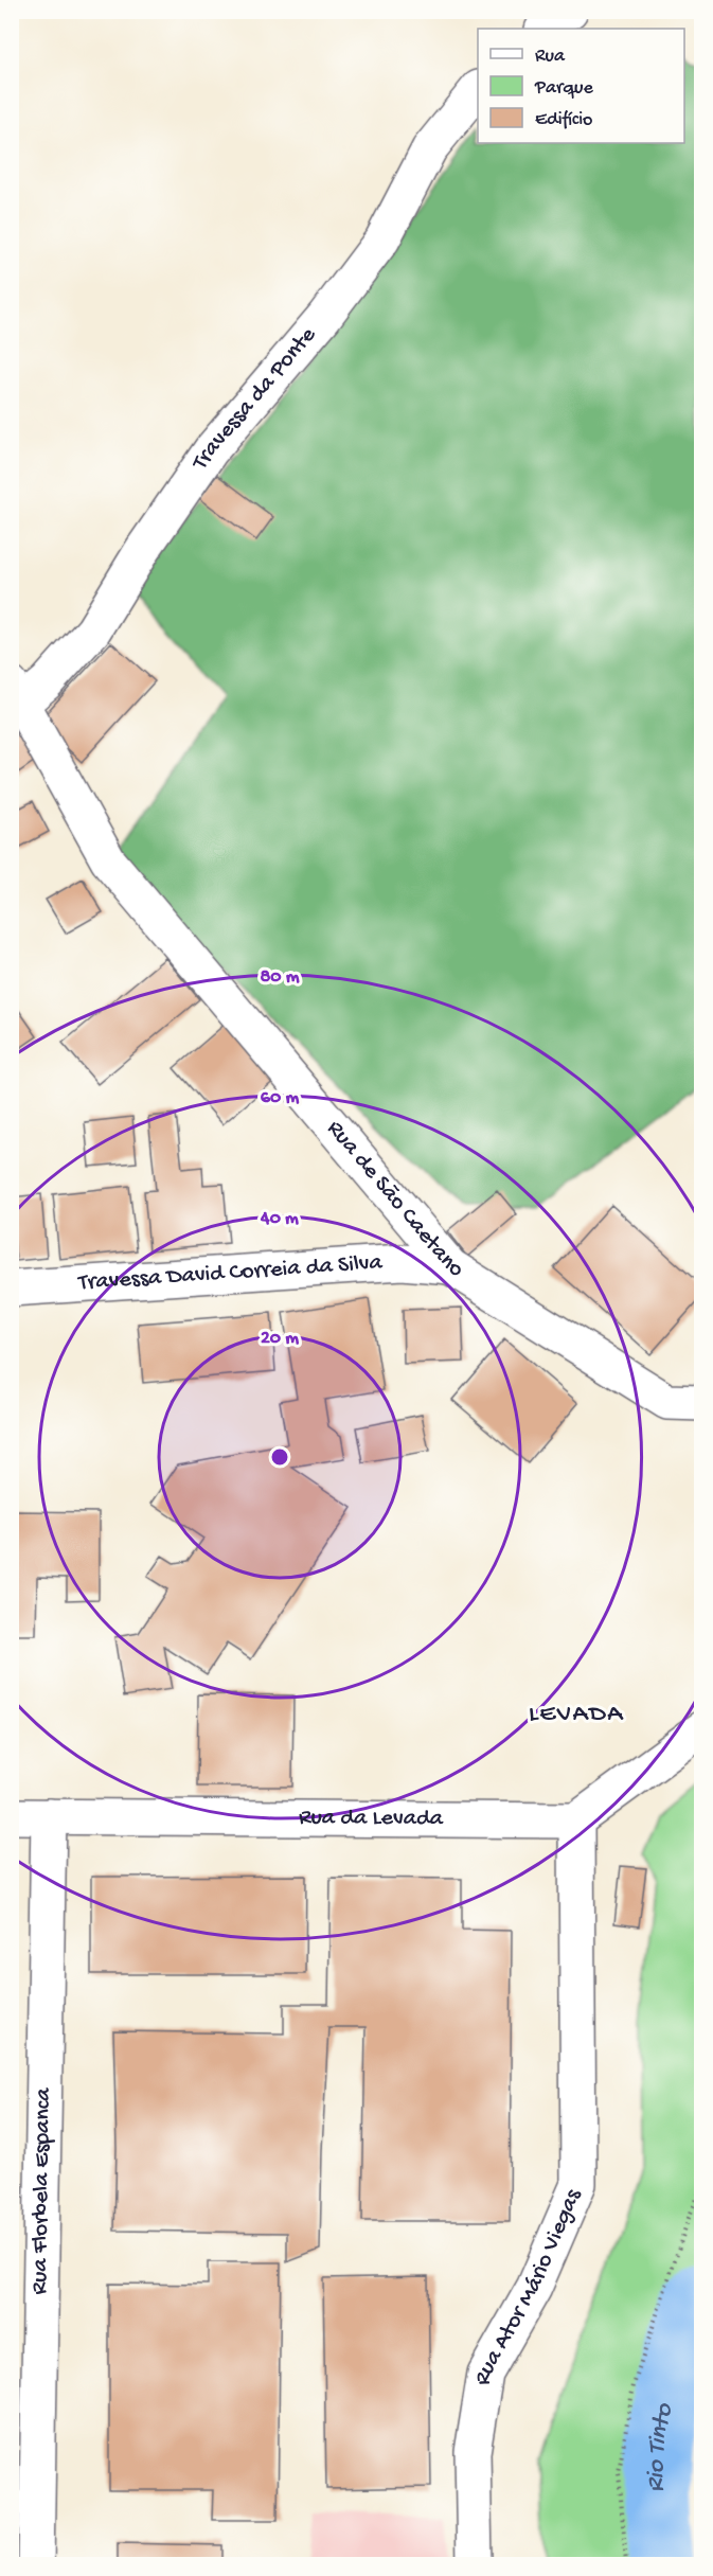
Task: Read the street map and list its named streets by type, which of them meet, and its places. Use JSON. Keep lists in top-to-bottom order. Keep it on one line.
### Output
{"streets":{"street":["Travessa da Ponte","Rua de São Caetano","Travessa David Correia da Silva","Rua da Levada","Rua Florbela Espanca","Rua Ator Mário Viegas"]},"crossings":[["Travessa da Ponte","Rua de São Caetano"],["Rua de São Caetano","Travessa David Correia da Silva"],["Rua da Levada","Rua Florbela Espanca"],["Rua da Levada","Rua Ator Mário Viegas"]],"districts":["LEVADA"],"water":["Rio Tinto"],"legend":["Rua","Parque","Edifício"],"rings":["80 m","60 m","40 m","20 m"]}
